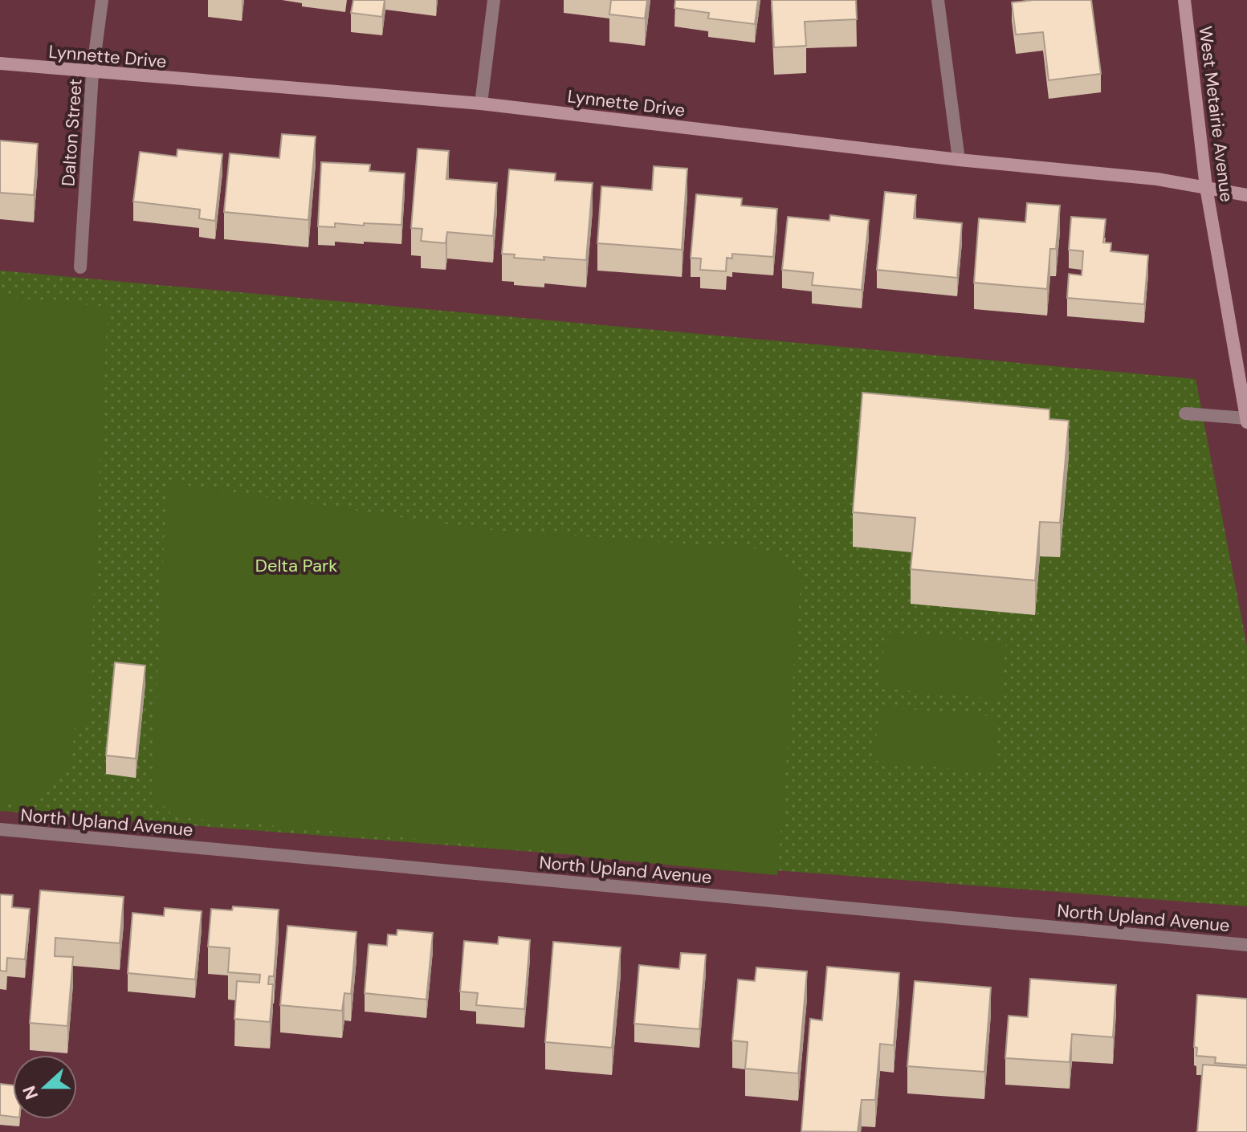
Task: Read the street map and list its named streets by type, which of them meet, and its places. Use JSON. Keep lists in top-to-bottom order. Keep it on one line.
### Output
{"streets":{"street":["Lynnette Drive","West Metairie Avenue","Dalton Street","North Upland Avenue"]},"crossings":[["Lynnette Drive","West Metairie Avenue"],["Lynnette Drive","Dalton Street"]],"parks":["Delta Park"],"north":"left"}
